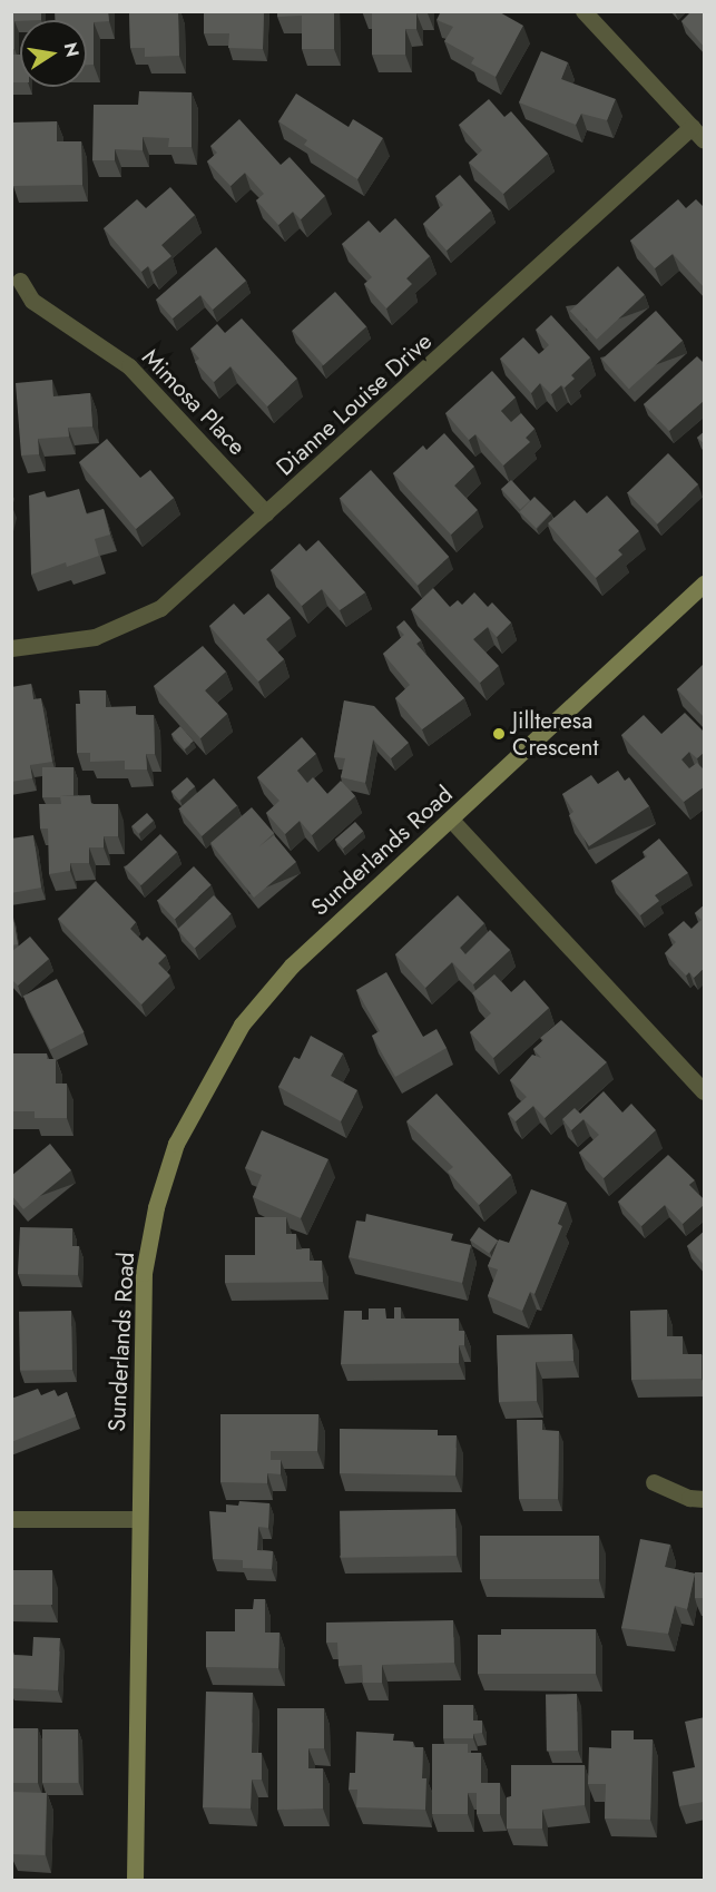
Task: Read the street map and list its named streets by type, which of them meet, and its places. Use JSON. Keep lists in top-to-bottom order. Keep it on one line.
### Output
{"streets":{"street":["Mimosa Place","Dianne Louise Drive","Sunderlands Road"]},"crossings":[["Mimosa Place","Dianne Louise Drive"]],"places":["Jillteresa Crescent"],"north":"right"}
